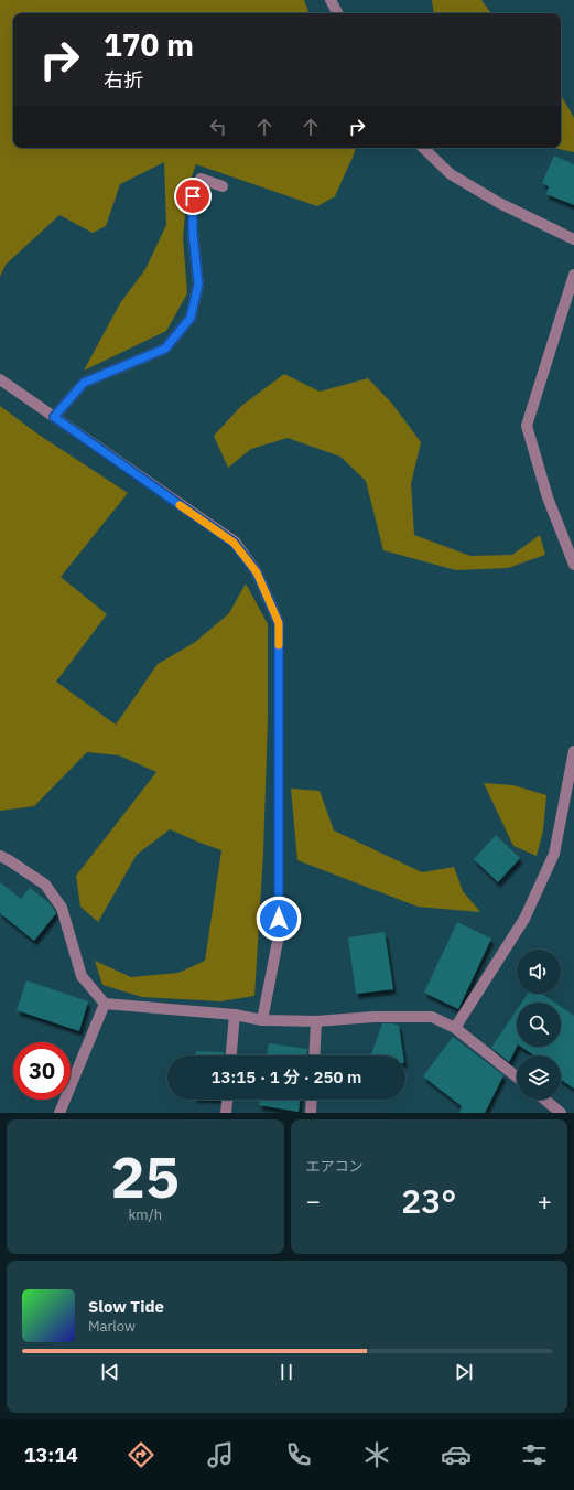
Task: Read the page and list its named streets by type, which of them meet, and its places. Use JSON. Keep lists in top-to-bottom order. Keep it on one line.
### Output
{"page":{"turn":["170 m","右折"],"limit":"30","trip":"13:15 · 1 分 · 250 m","tile":[["25","km/h"],"エアコン"],"heat":["−","23°","+"],"song":["Slow Tide","Marlow"],"tabs":"13:14"}}
